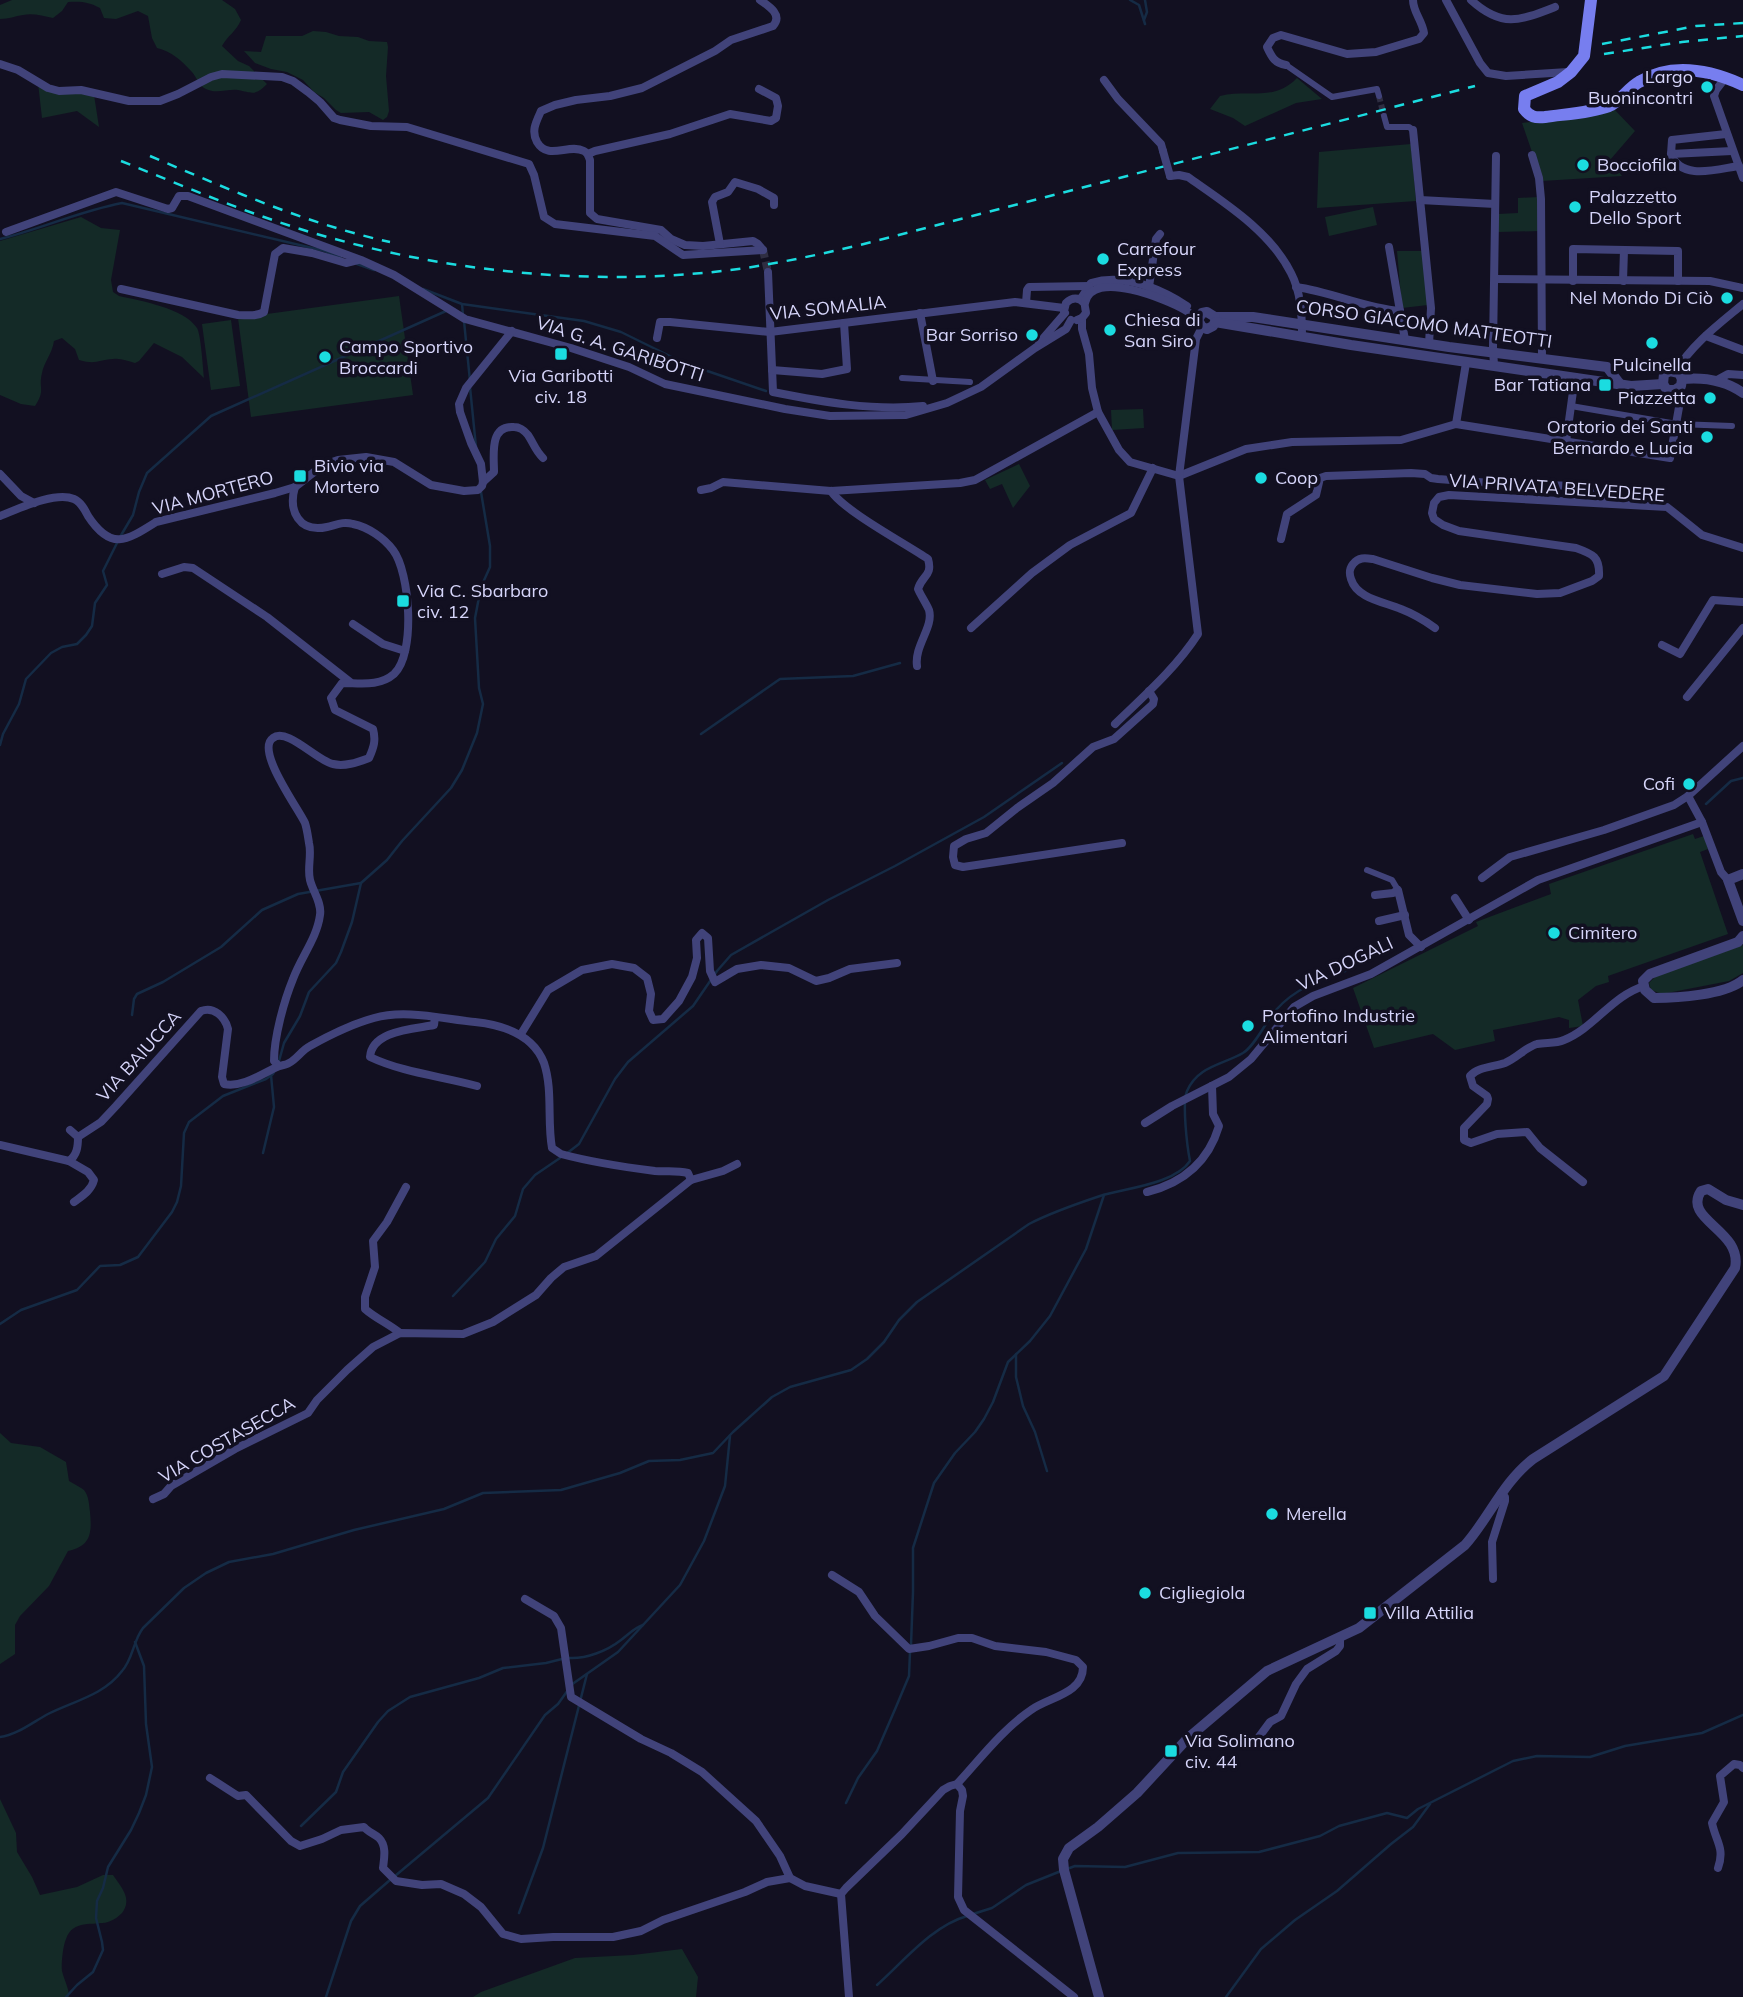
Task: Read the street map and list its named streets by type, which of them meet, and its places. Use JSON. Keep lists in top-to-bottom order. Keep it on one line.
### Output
{"streets":{"street":["VIA SOMALIA","CORSO GIACOMO MATTEOTTI","VIA G. A. GARIBOTTI","VIA PRIVATA BELVEDERE","VIA MORTERO","VIA DOGALI","VIA BAIUCCA","VIA COSTASECCA"]},"crossings":[["VIA SOMALIA","VIA G. A. GARIBOTTI"]],"places":{"other":["Largo Buonincontri","Bocciofila","Palazzetto Dello Sport","Carrefour Express","Nel Mondo Di Ciò","Chiesa di San Siro","Bar Sorriso","Pulcinella","Campo Sportivo Broccardi","Piazzetta","Oratorio dei Santi Bernardo e Lucia","Coop","Cofi","Cimitero","Portofino Industrie Alimentari","Merella","Cigliegiola"],"transit":["Via Garibotti civ. 18","Bar Tatiana","Bivio via Mortero","Via C. Sbarbaro civ. 12","Villa Attilia","Via Solimano civ. 44"]}}
